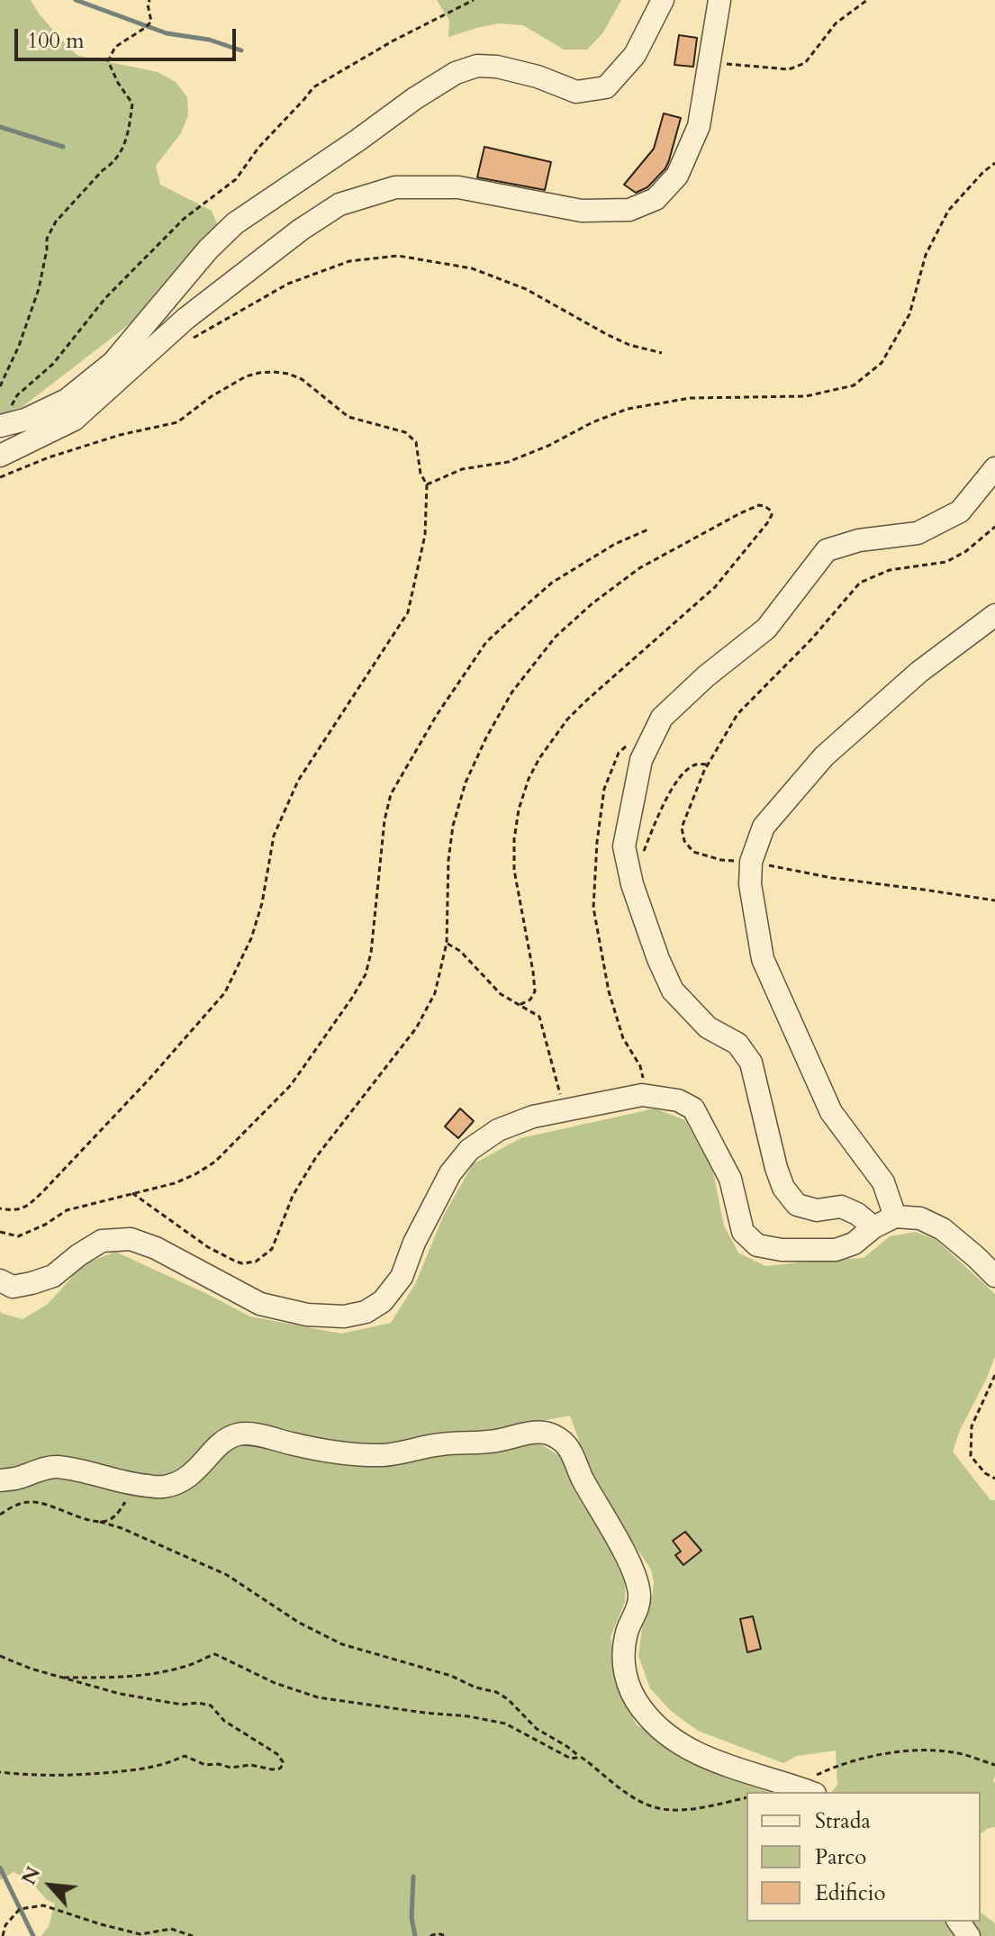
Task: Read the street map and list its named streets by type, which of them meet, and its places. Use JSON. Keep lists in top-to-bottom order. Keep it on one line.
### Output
{"legend":["Strada","Parco","Edificio"],"scale_bar":"100 m","north":"top left"}
